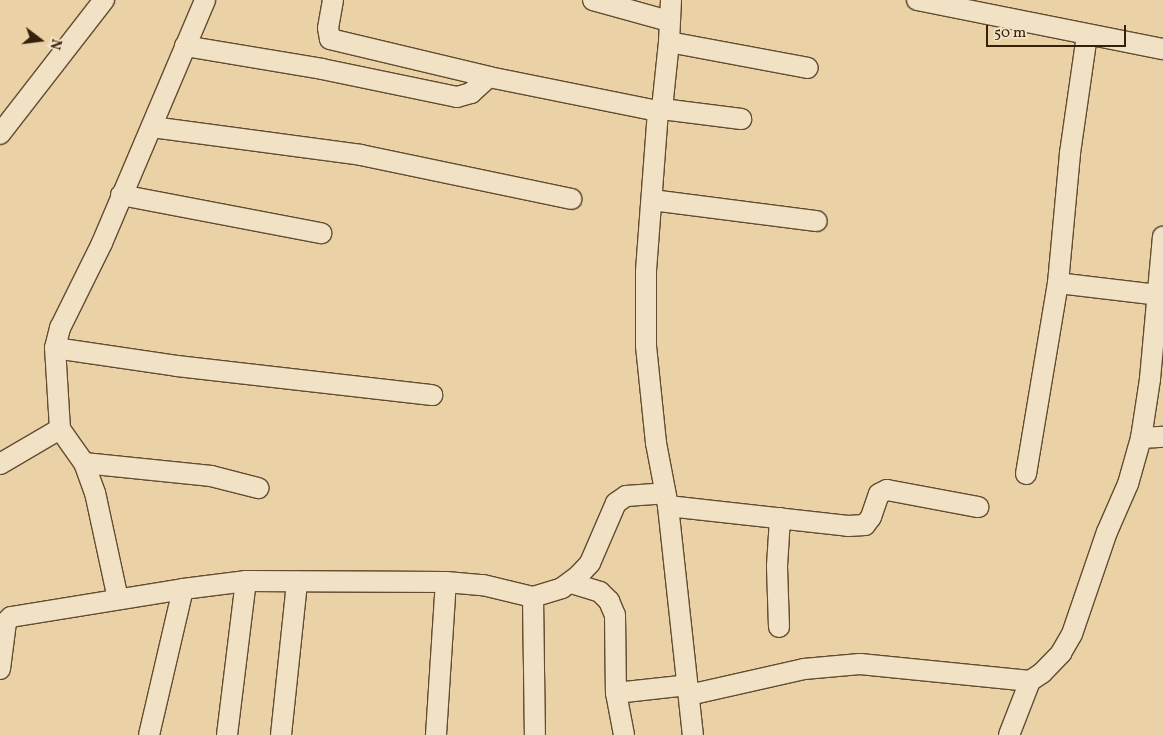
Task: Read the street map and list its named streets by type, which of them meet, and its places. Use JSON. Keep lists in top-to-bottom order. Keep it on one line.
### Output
{"scale_bar":"50 m","north":"right"}
